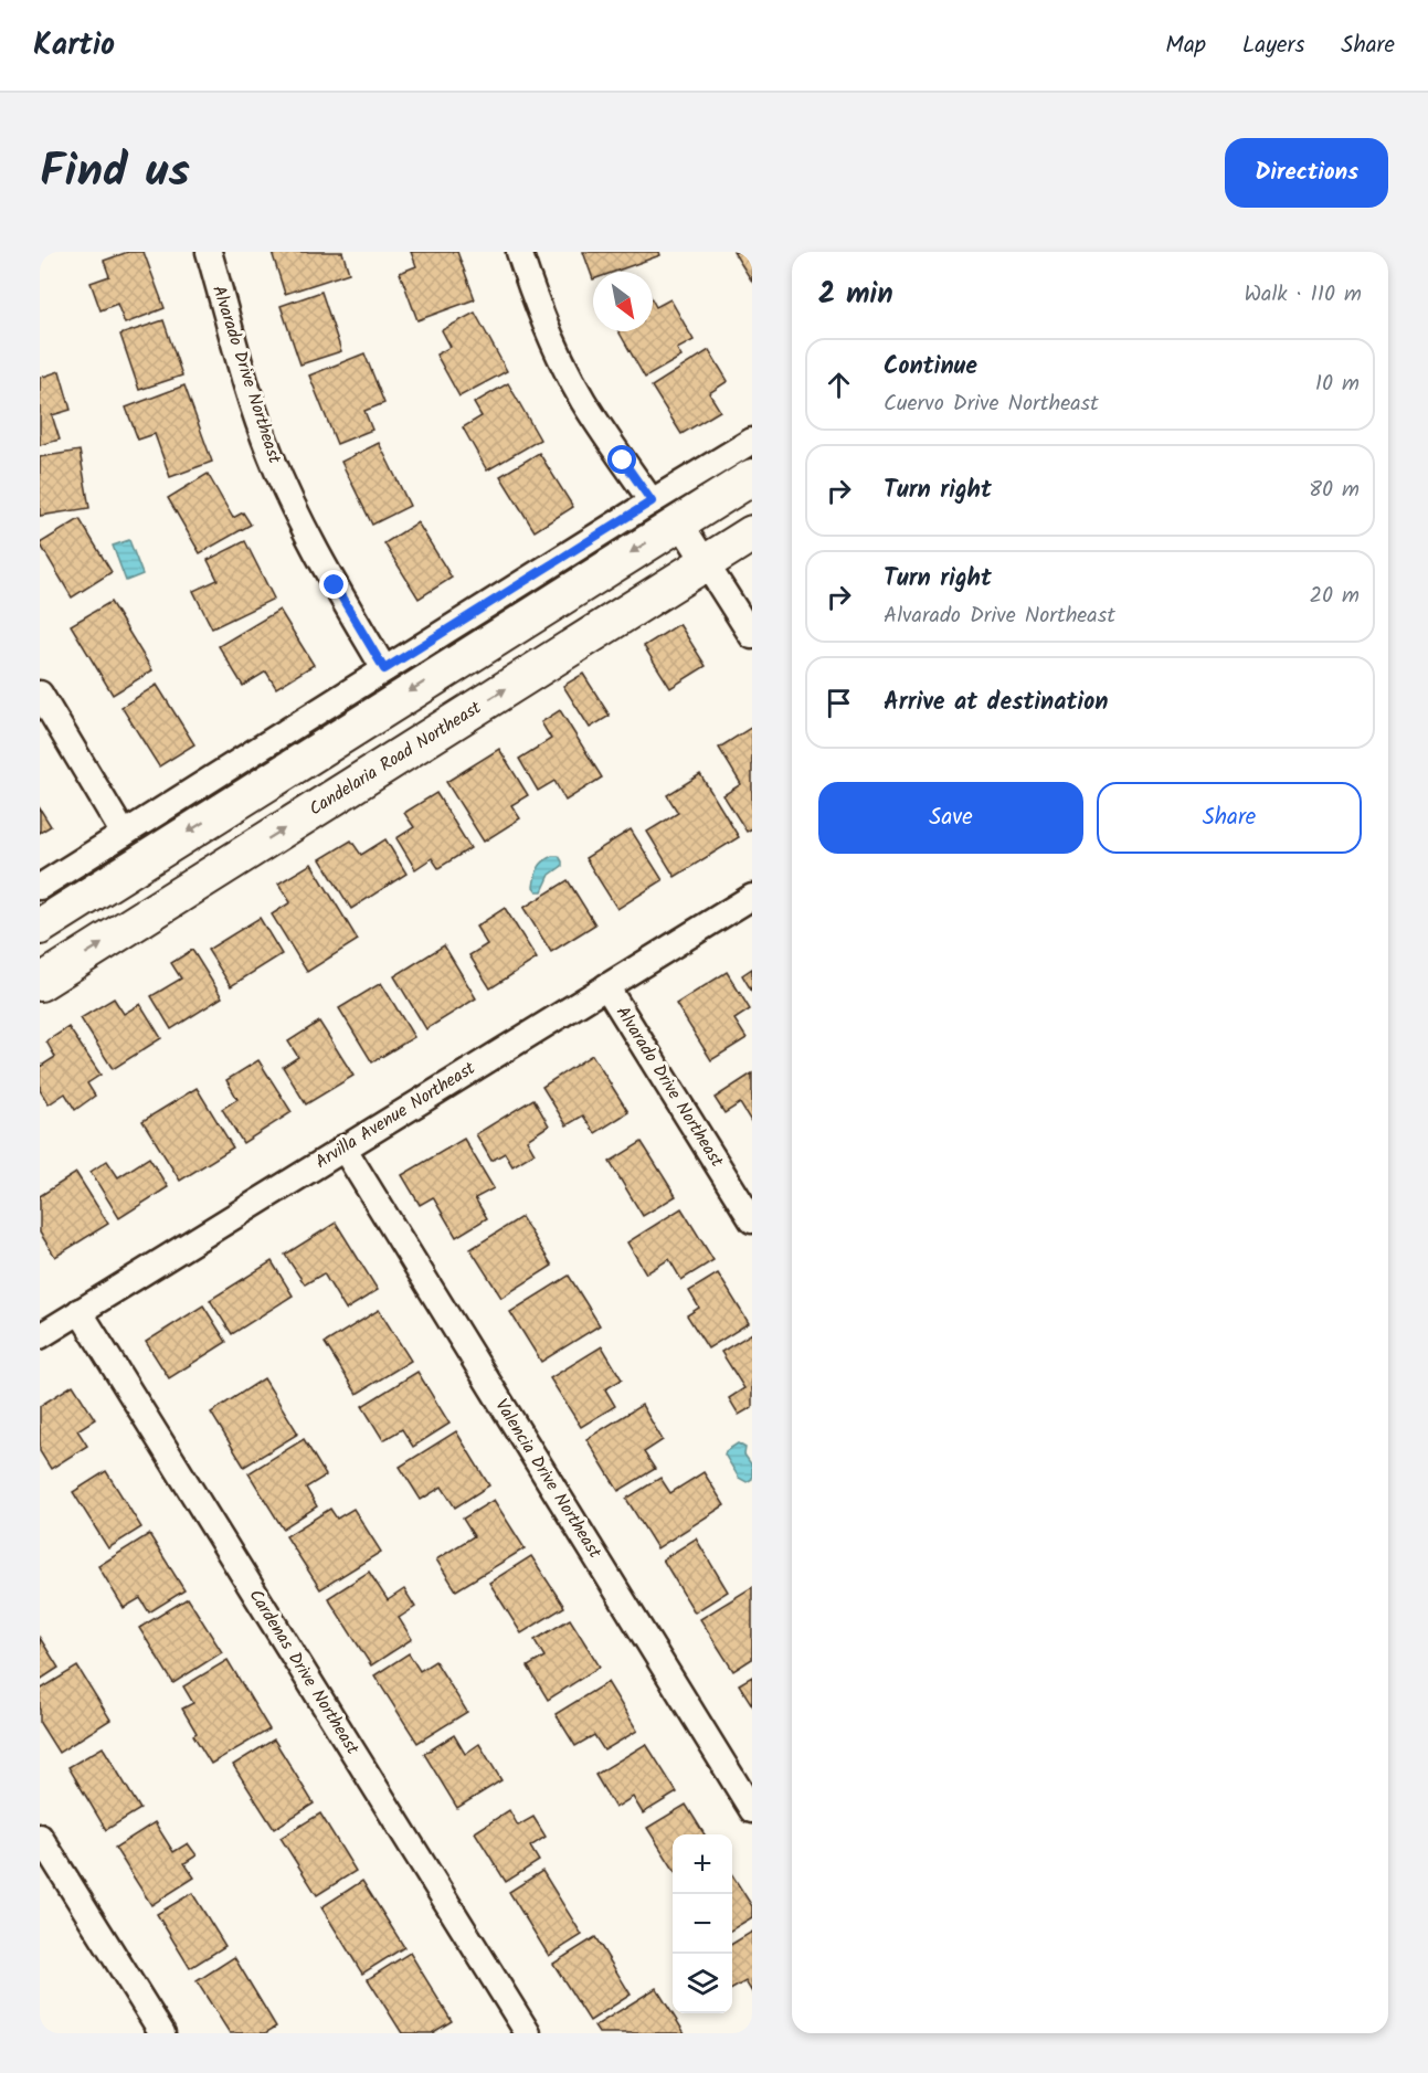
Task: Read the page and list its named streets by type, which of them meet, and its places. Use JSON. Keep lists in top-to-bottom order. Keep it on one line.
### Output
{"streets":{"main road":["Candelaria Road Northeast"],"street":["Alvarado Drive Northeast","Arvilla Avenue Northeast","Valencia Drive Northeast","Cardenas Drive Northeast"]},"crossings":[["Alvarado Drive Northeast","Arvilla Avenue Northeast"],["Arvilla Avenue Northeast","Valencia Drive Northeast"],["Arvilla Avenue Northeast","Cardenas Drive Northeast"]],"north":"bottom right","page":{"header":"Kartio","nav":["Map","Layers","Share"],"title":"Find us","buttons":["Directions",["Save","Share"]],"heading":["2 min","Walk · 110 m"],"list":[["Continue","Cuervo Drive Northeast","10 m"],["Turn right","80 m"],["Turn right","Alvarado Drive Northeast","20 m"],"Arrive at destination"],"map_buttons":["+","−"]}}
